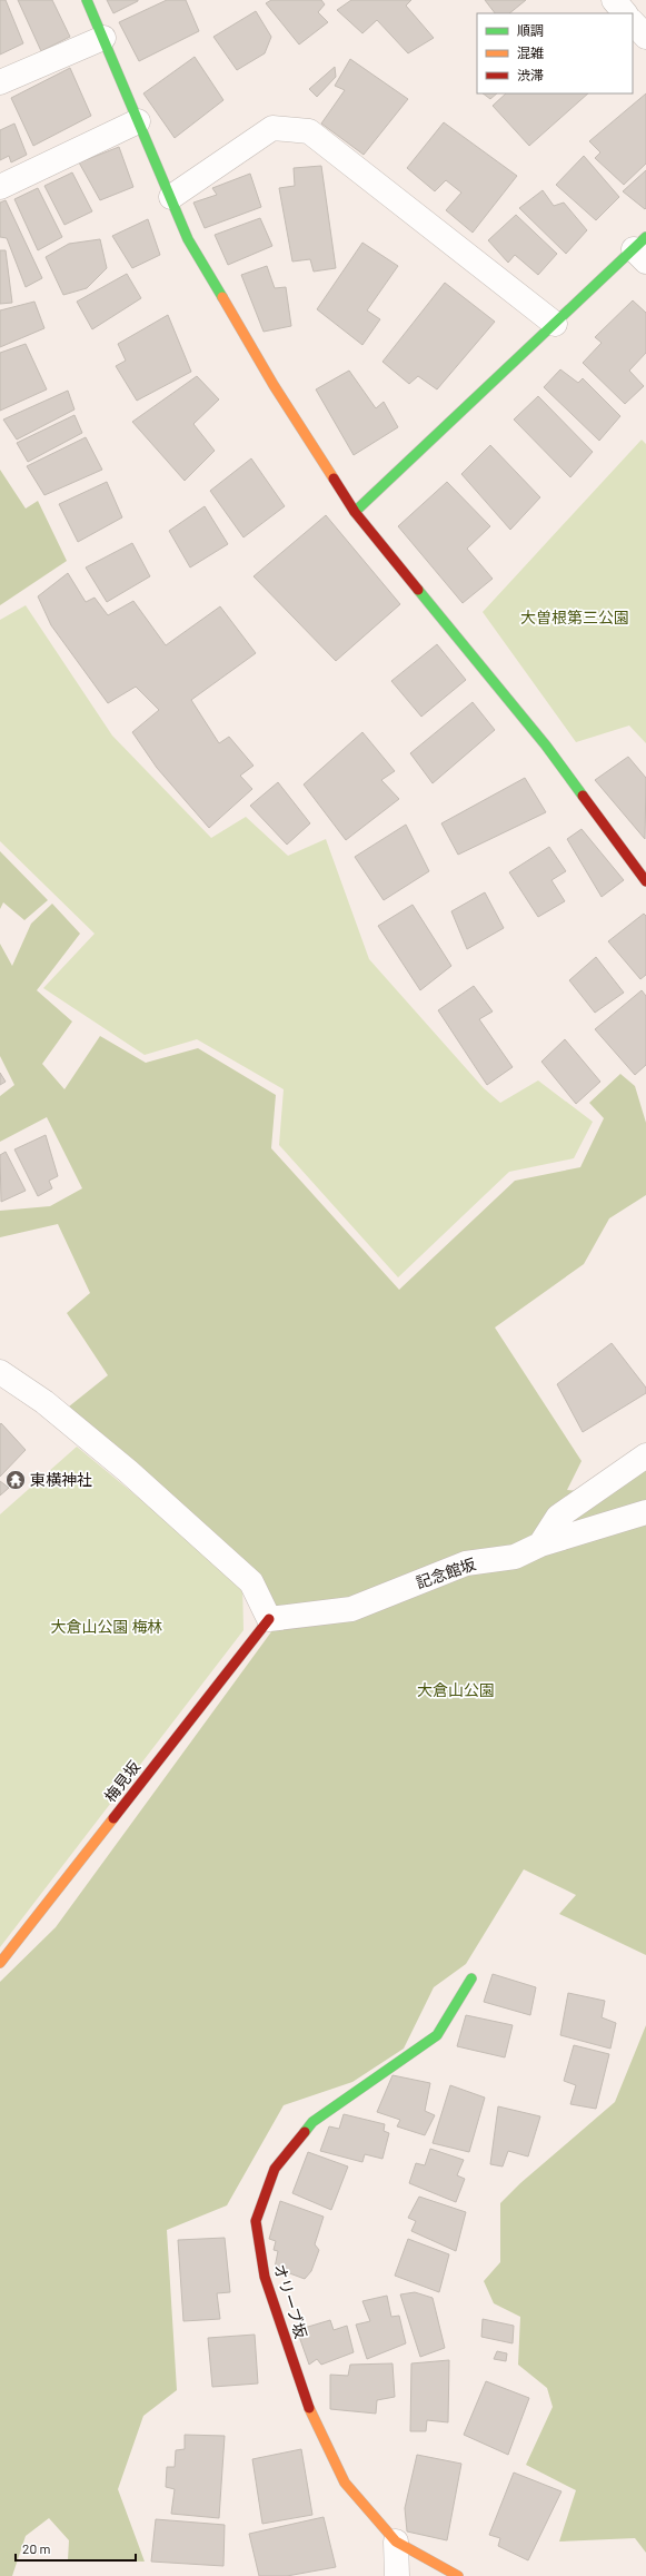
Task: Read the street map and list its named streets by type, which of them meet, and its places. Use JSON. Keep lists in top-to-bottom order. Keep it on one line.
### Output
{"streets":{"street":["記念館坂","梅見坂","オリーブ坂"]},"crossings":[["記念館坂","梅見坂"]],"parks":["大曽根第三公園","大倉山公園 梅林","大倉山公園"],"places":{"temple":["東横神社"]},"legend":["順調","混雑","渋滞"],"scale_bar":"20 m"}
